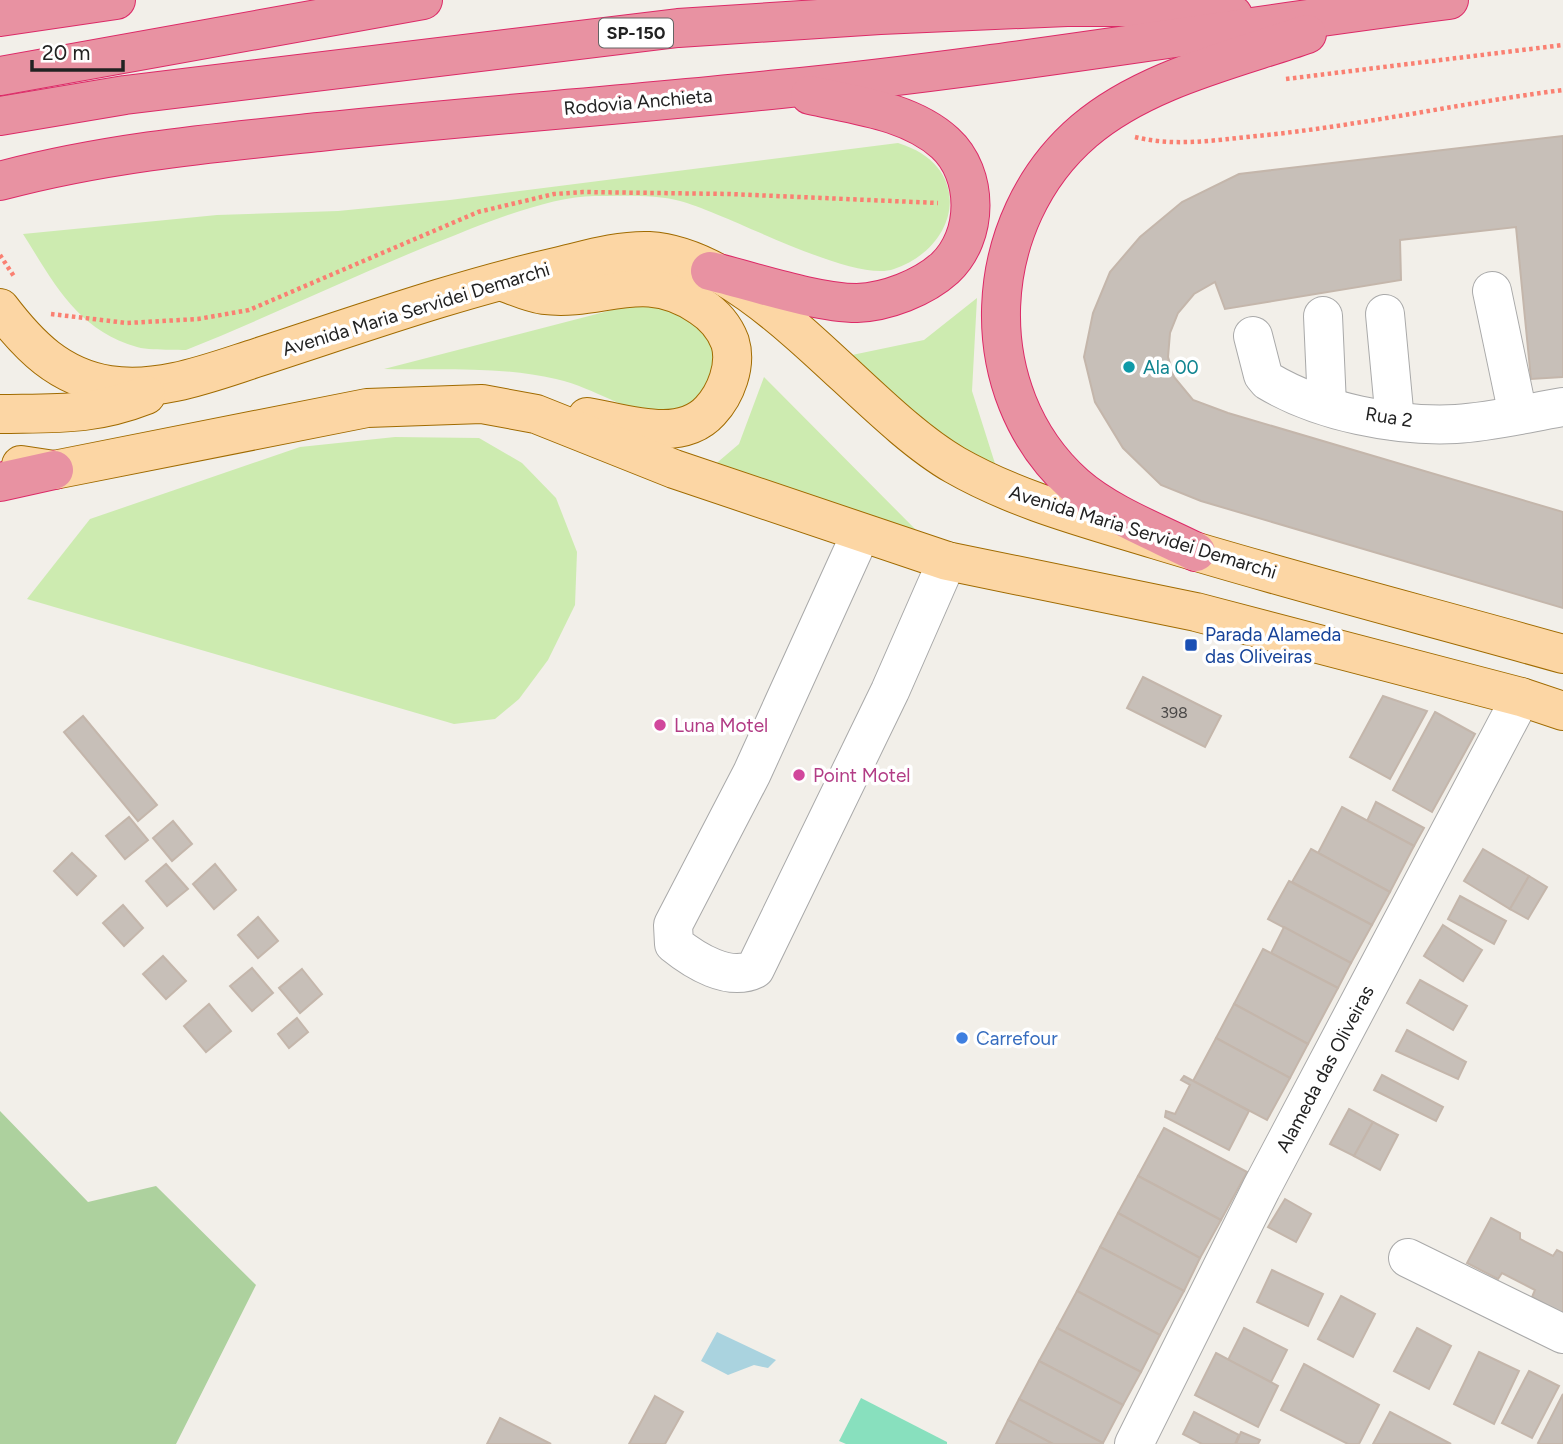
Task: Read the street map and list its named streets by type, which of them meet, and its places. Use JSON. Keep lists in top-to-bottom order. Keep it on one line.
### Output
{"streets":{"highway":["SP-150","Rodovia Anchieta"],"main road":["Avenida Maria Servidei Demarchi"],"street":["Rua 2","Alameda das Oliveiras"]},"places":{"other":["Ala 00","Luna Motel","Point Motel","Carrefour"],"transit":["Parada Alameda das Oliveiras"]},"house_numbers":["398"],"scale_bar":"20 m"}
